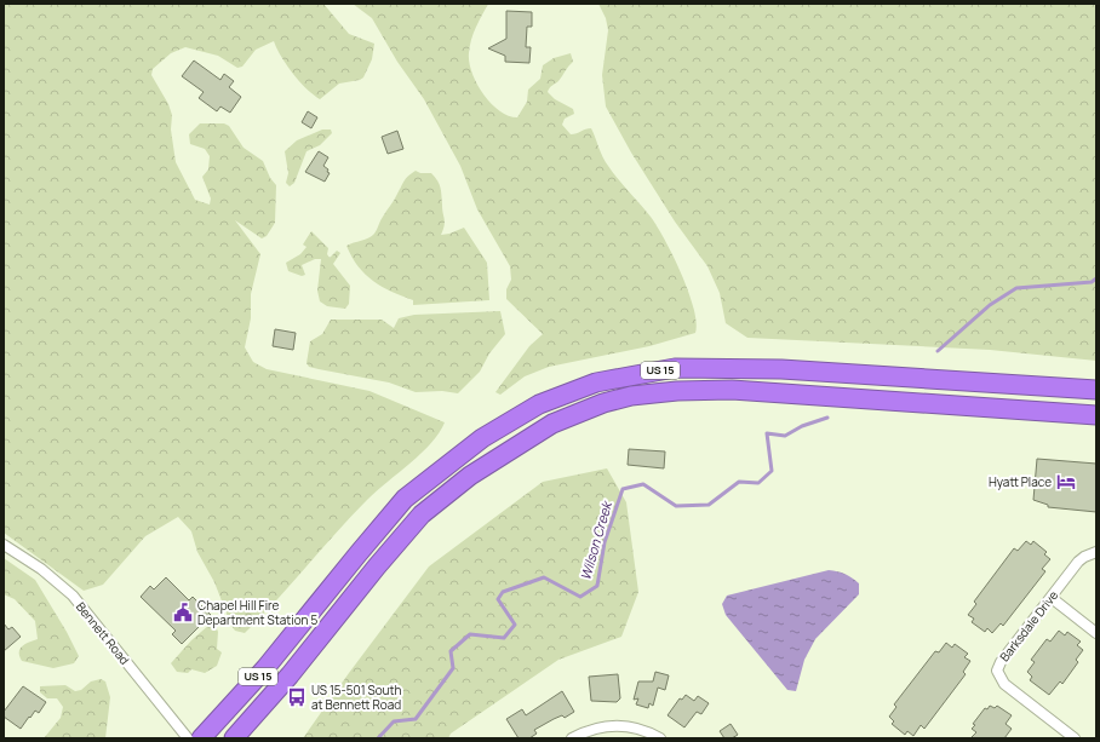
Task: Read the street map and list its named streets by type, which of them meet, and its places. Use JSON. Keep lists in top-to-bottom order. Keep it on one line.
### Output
{"streets":{"highway":["US 15"],"street":["Barksdale Drive","Bennett Road"]},"water":["Wilson Creek"],"places":{"hotel":["Hyatt Place"],"public building":["Chapel Hill Fire Department Station 5"],"bus stop":["US 15-501 South at Bennett Road"]}}
